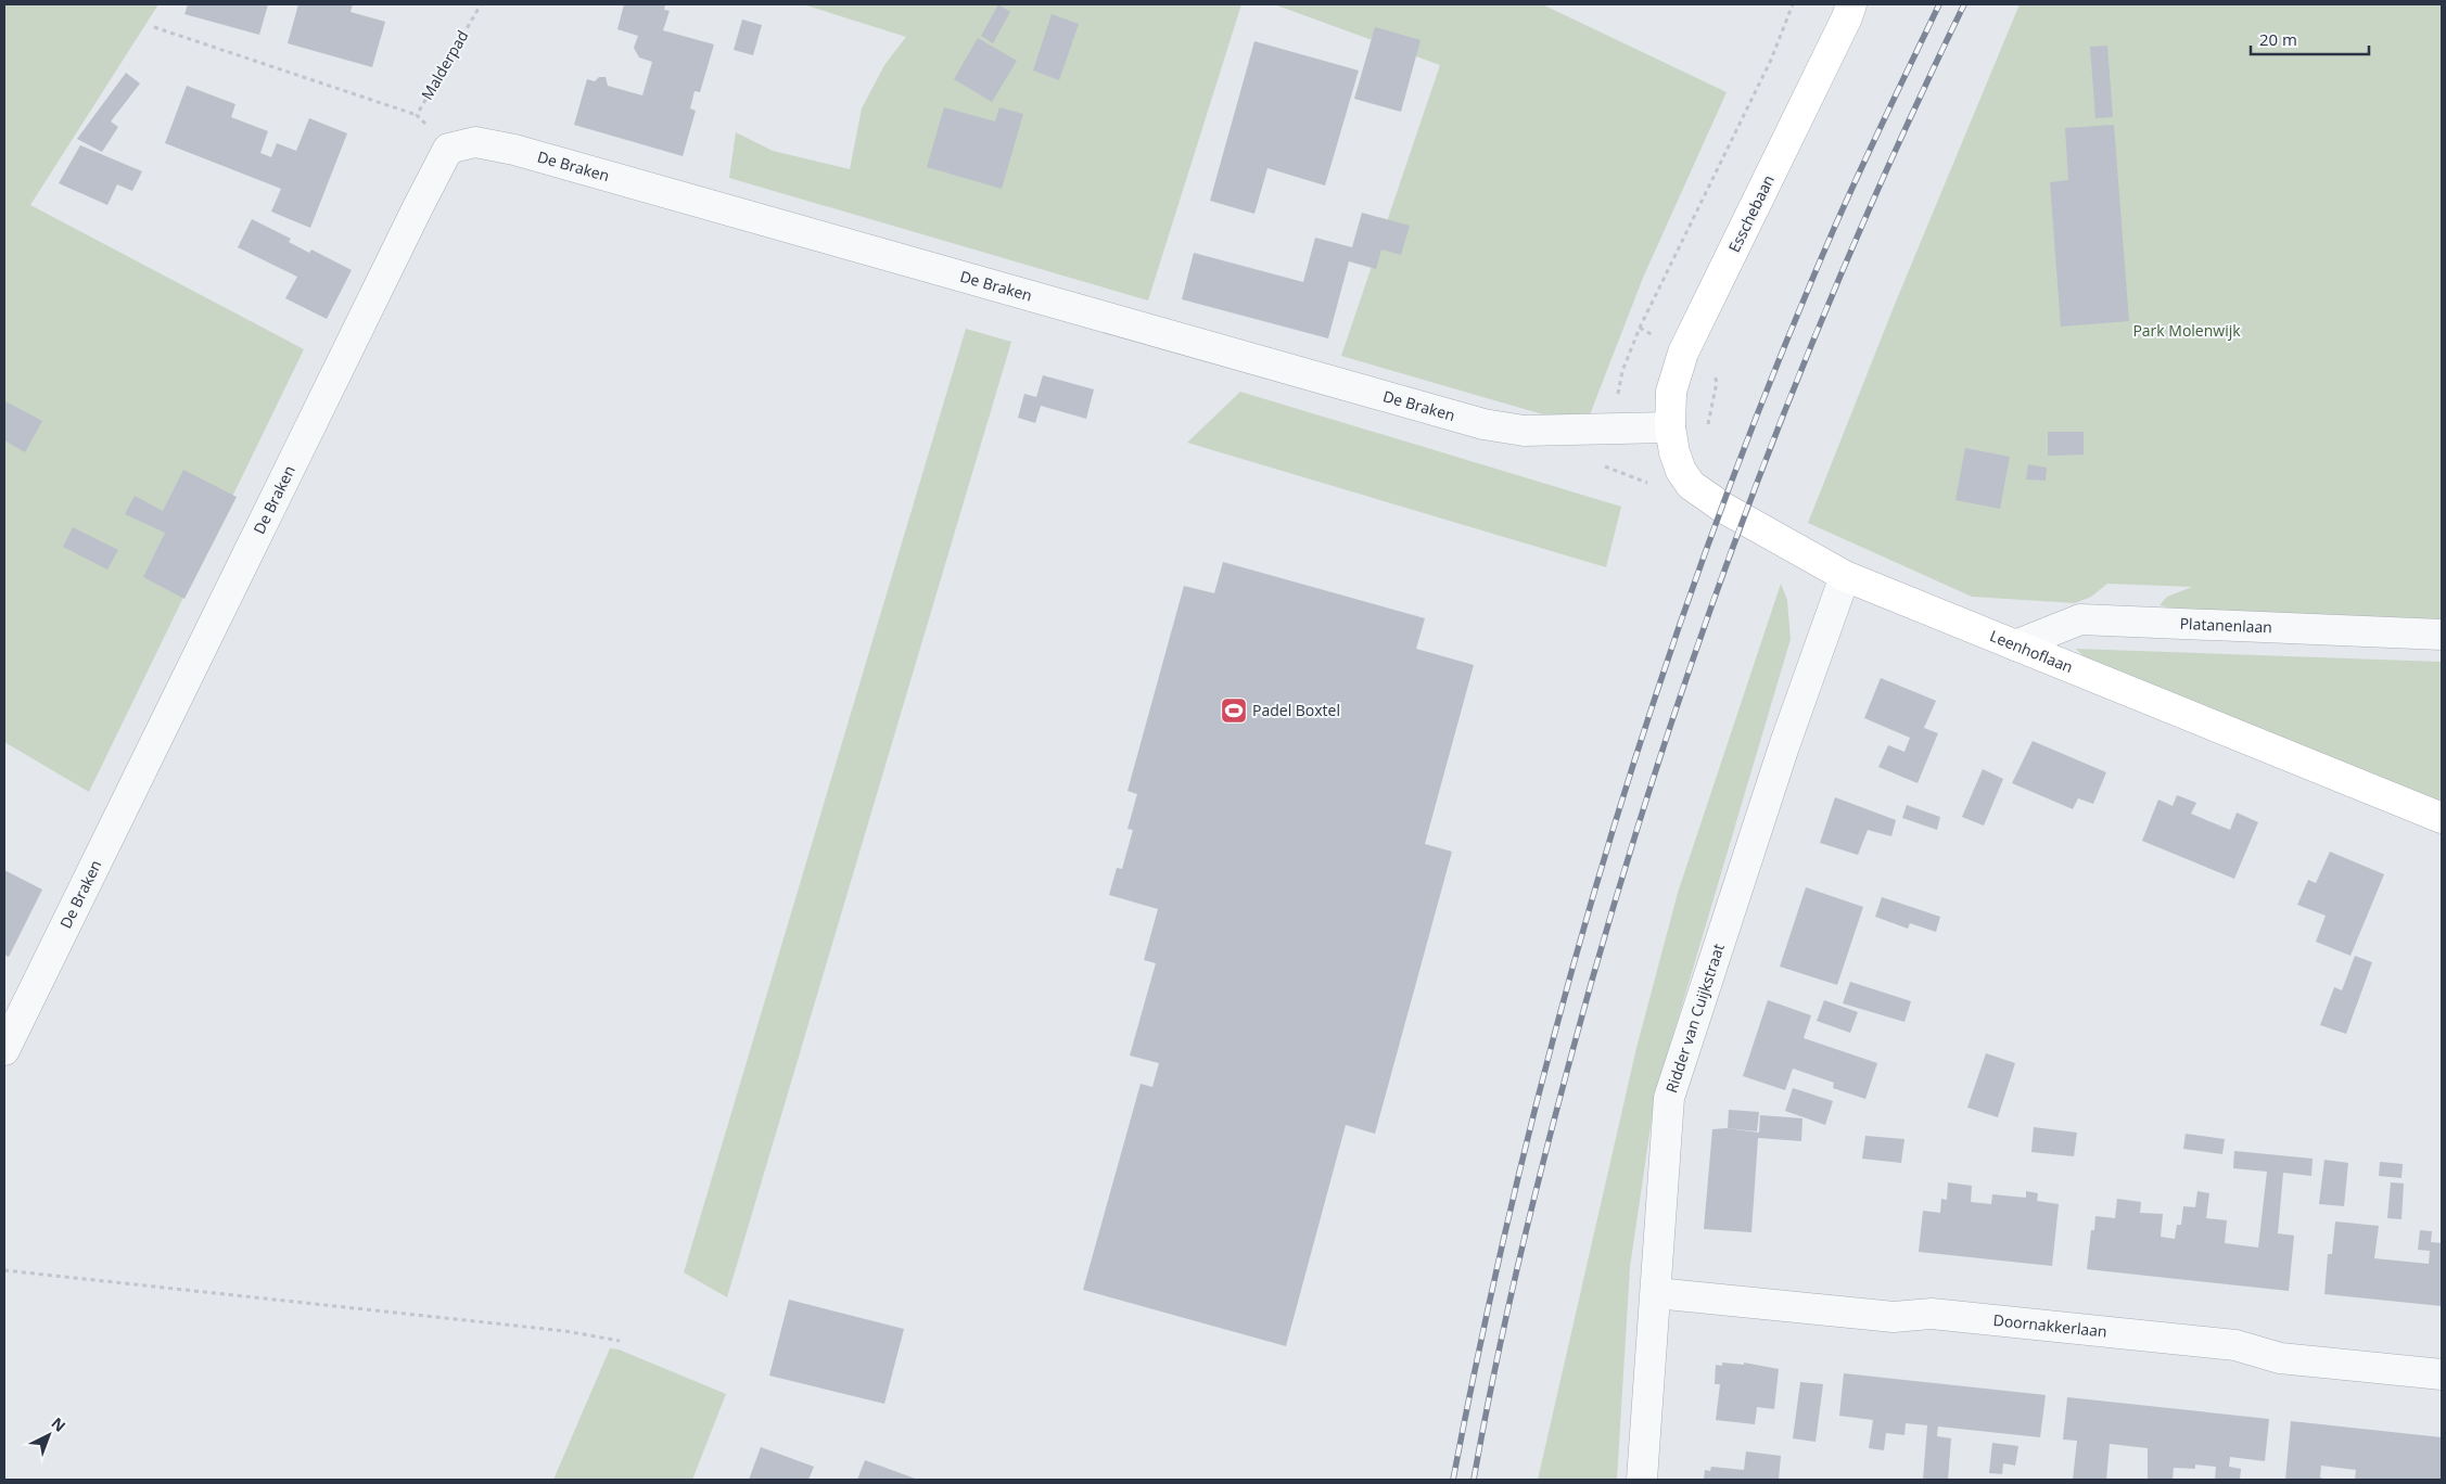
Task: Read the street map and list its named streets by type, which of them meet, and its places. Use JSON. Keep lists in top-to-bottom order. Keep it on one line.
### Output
{"streets":{"street":["De Braken","Esschebaan","Platanenlaan","Leenhoflaan","Ridder van Cuijkstraat","Doornakkerlaan"],"path":["Malderpad"]},"crossings":[["Malderpad","De Braken"],["De Braken","Esschebaan"],["De Braken","Leenhoflaan"],["Esschebaan","Leenhoflaan"],["Platanenlaan","Leenhoflaan"],["Leenhoflaan","Ridder van Cuijkstraat"],["Ridder van Cuijkstraat","Doornakkerlaan"]],"parks":["Park Molenwijk"],"places":{"sports":["Padel Boxtel"]},"scale_bar":"20 m","north":"top right"}
